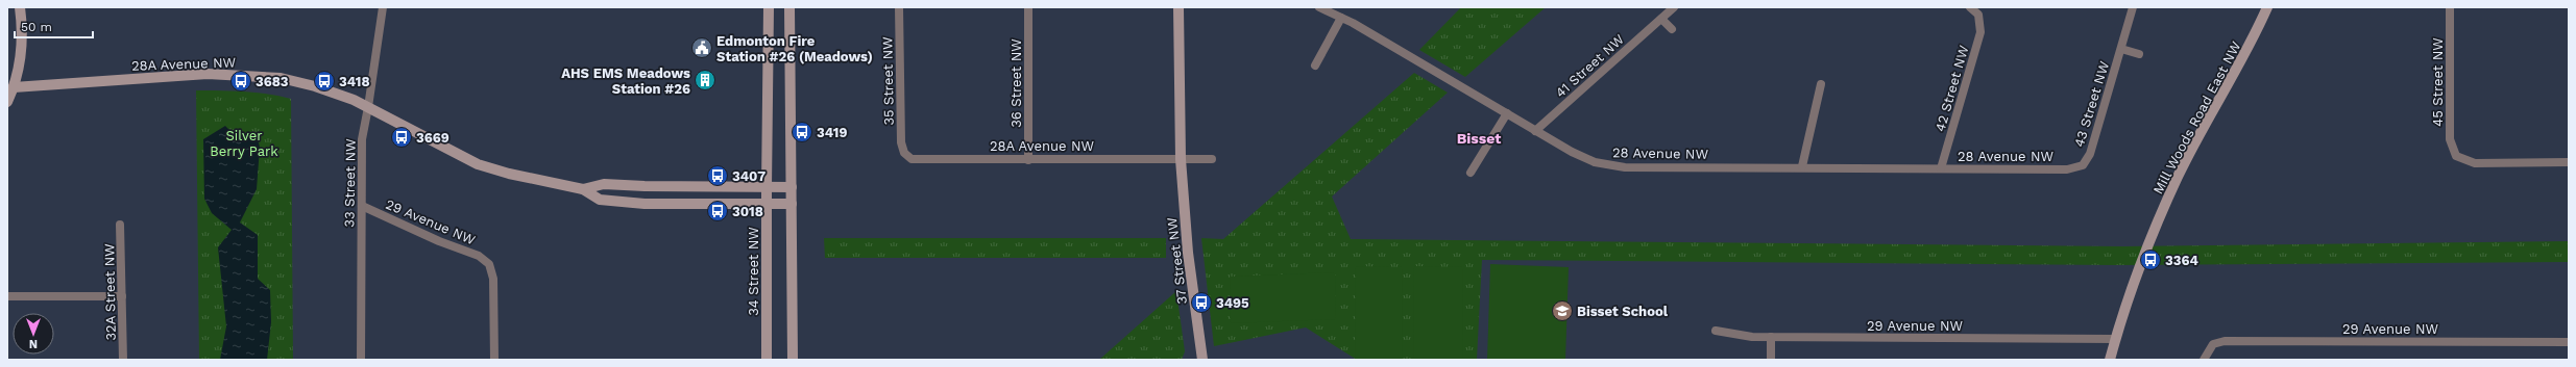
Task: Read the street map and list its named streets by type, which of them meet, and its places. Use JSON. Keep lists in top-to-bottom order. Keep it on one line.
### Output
{"streets":{"street":["28A Avenue NW","41 Street NW","35 Street NW","45 Street NW","36 Street NW","42 Street NW","43 Street NW","Mill Woods Road East NW","28 Avenue NW","33 Street NW","29 Avenue NW","37 Street NW","34 Street NW","32A Street NW"]},"crossings":[["28A Avenue NW","35 Street NW"],["28A Avenue NW","36 Street NW"],["28A Avenue NW","33 Street NW"],["28A Avenue NW","37 Street NW"],["28A Avenue NW","34 Street NW"],["41 Street NW","28 Avenue NW"],["42 Street NW","28 Avenue NW"],["43 Street NW","28 Avenue NW"],["Mill Woods Road East NW","29 Avenue NW"],["33 Street NW","29 Avenue NW"]],"districts":["Bisset"],"parks":["Silver Berry Park"],"places":{"public building":["Edmonton Fire Station #26 (Meadows)"],"building":["AHS EMS Meadows Station #26"],"bus stop":["3683","3418","3419","3669","3407","3018","3364","3495"],"school or university":["Bisset School"]},"scale_bar":"50 m","north":"bottom"}
